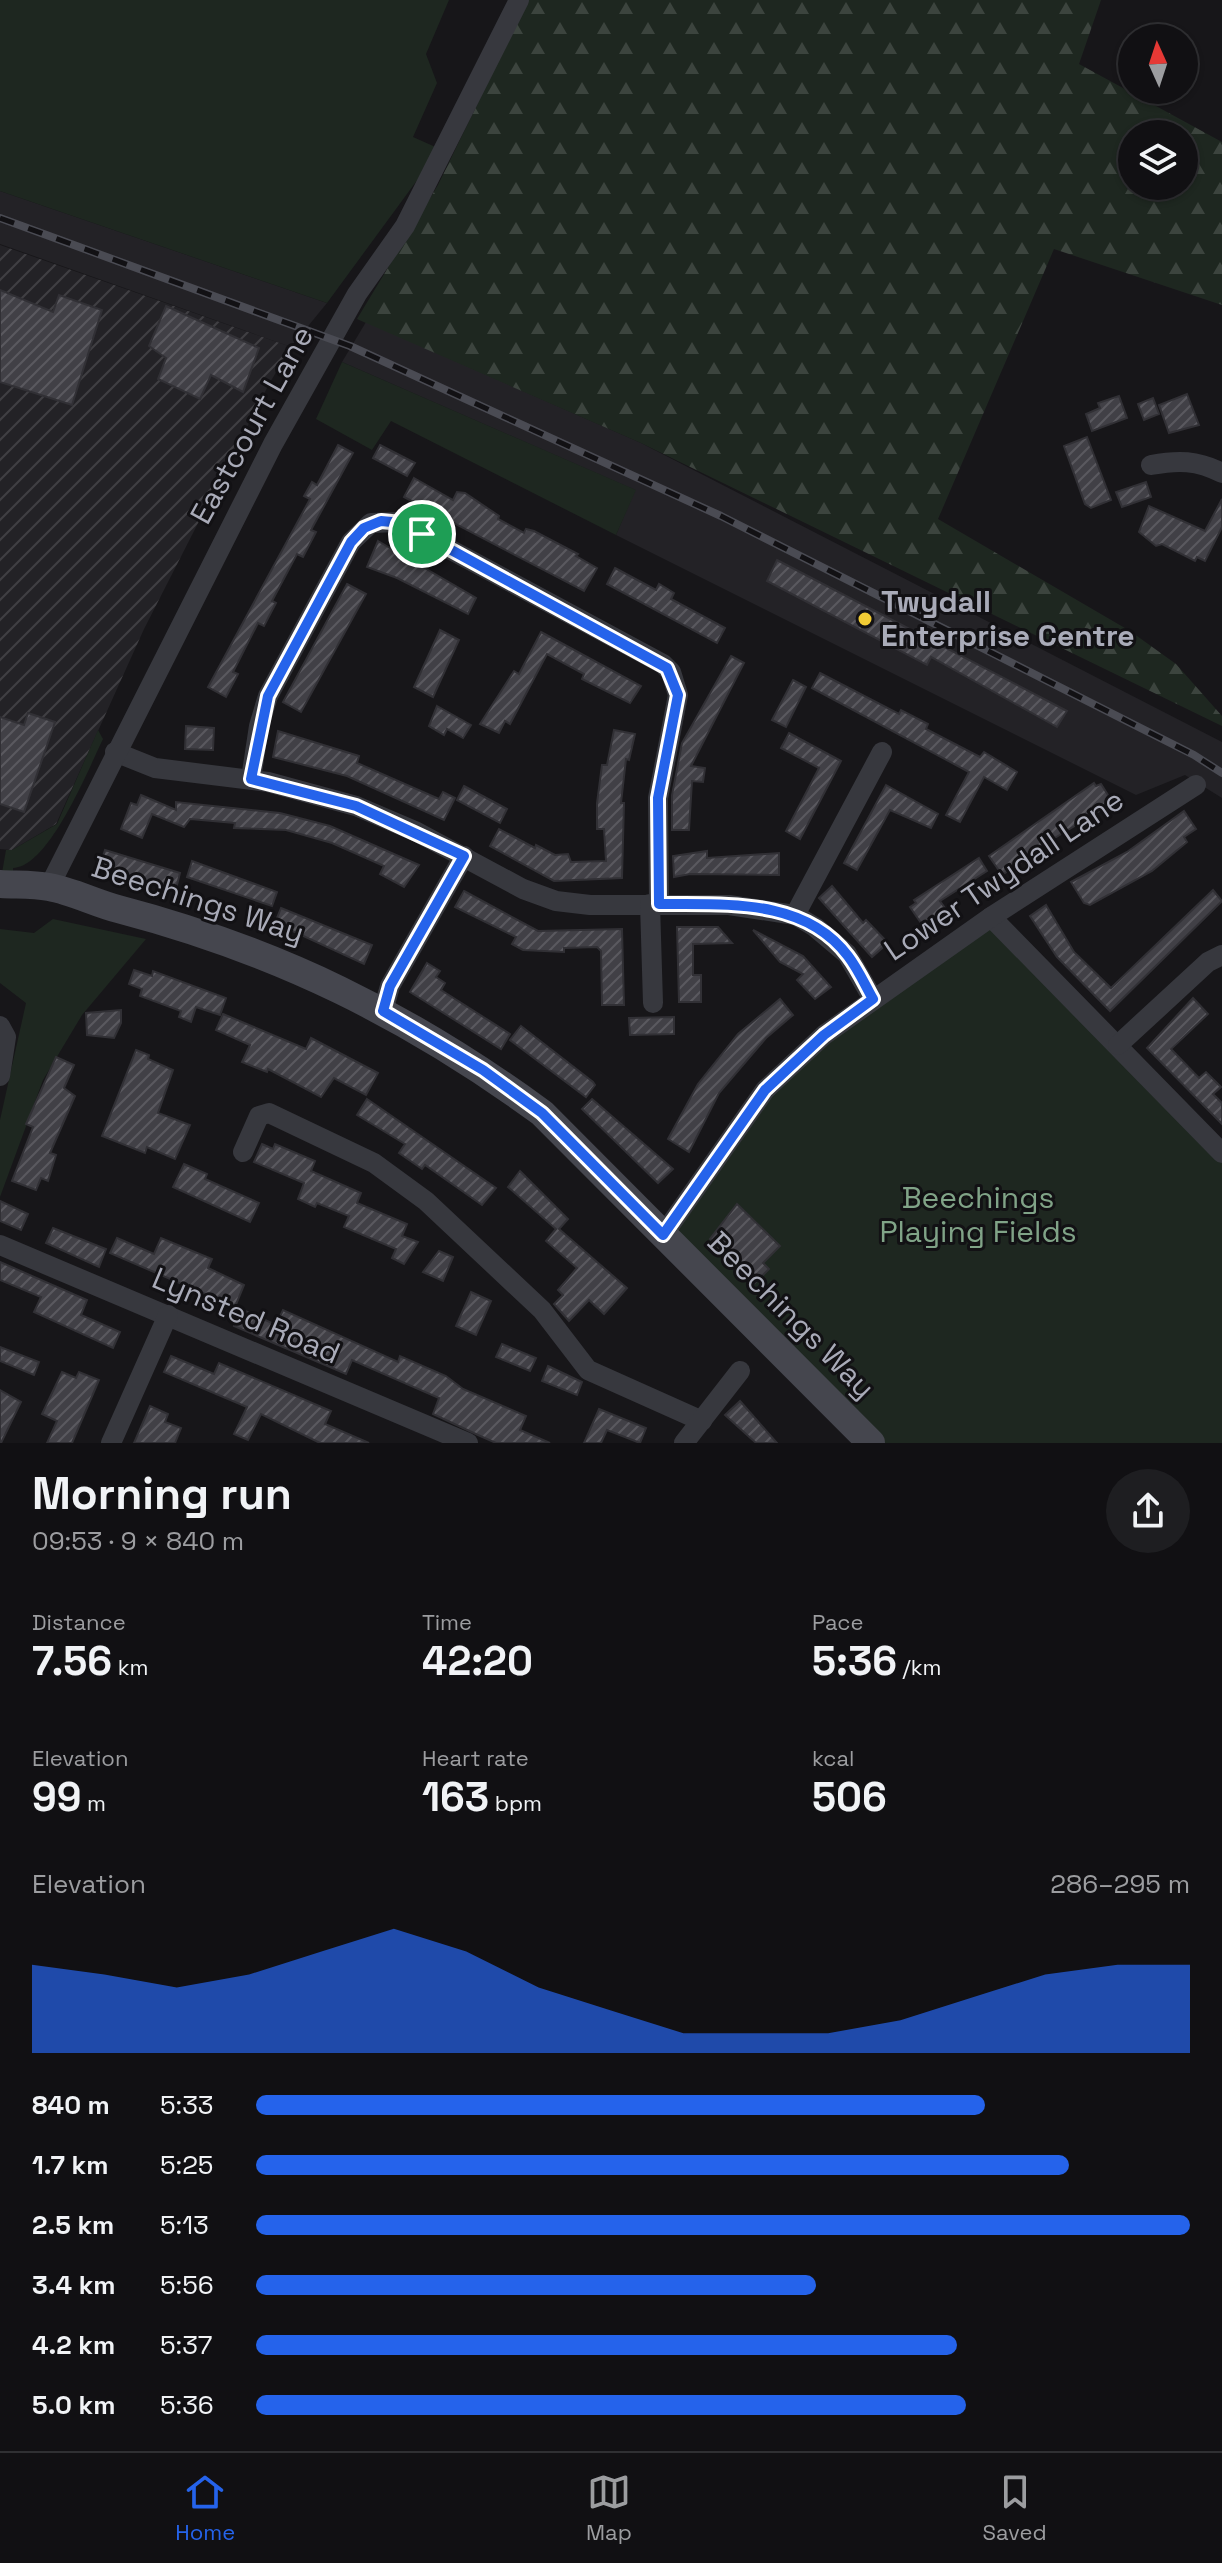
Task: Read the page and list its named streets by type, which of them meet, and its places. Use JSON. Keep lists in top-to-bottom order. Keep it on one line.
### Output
{"streets":{"street":["Eastcourt Lane","Lower Twydall Lane","Beechings Way","Lynsted Road"]},"crossings":[["Eastcourt Lane","Beechings Way"],["Lower Twydall Lane","Beechings Way"]],"parks":["Beechings Playing Fields"],"places":["Twydall Enterprise Centre"],"north":"top","page":{"heading":["Morning run","09:53 · 9 × 840 m"],"stats":[["Distance","7.56 km"],["Time","42:20"],["Pace","5:36 /km"],["Elevation","99 m"],["Heart rate","163 bpm"],["kcal","506"]],"chart":["Elevation","286–295 m"],"list":[{"name":"840 m","note":"5:33"},{"name":"1.7 km","note":"5:25"},{"name":"2.5 km","note":"5:13"},{"name":"3.4 km","note":"5:56"},{"name":"4.2 km","note":"5:37"},{"name":"5.0 km","note":"5:36"}],"tabs":["Home","Map","Saved"]}}
